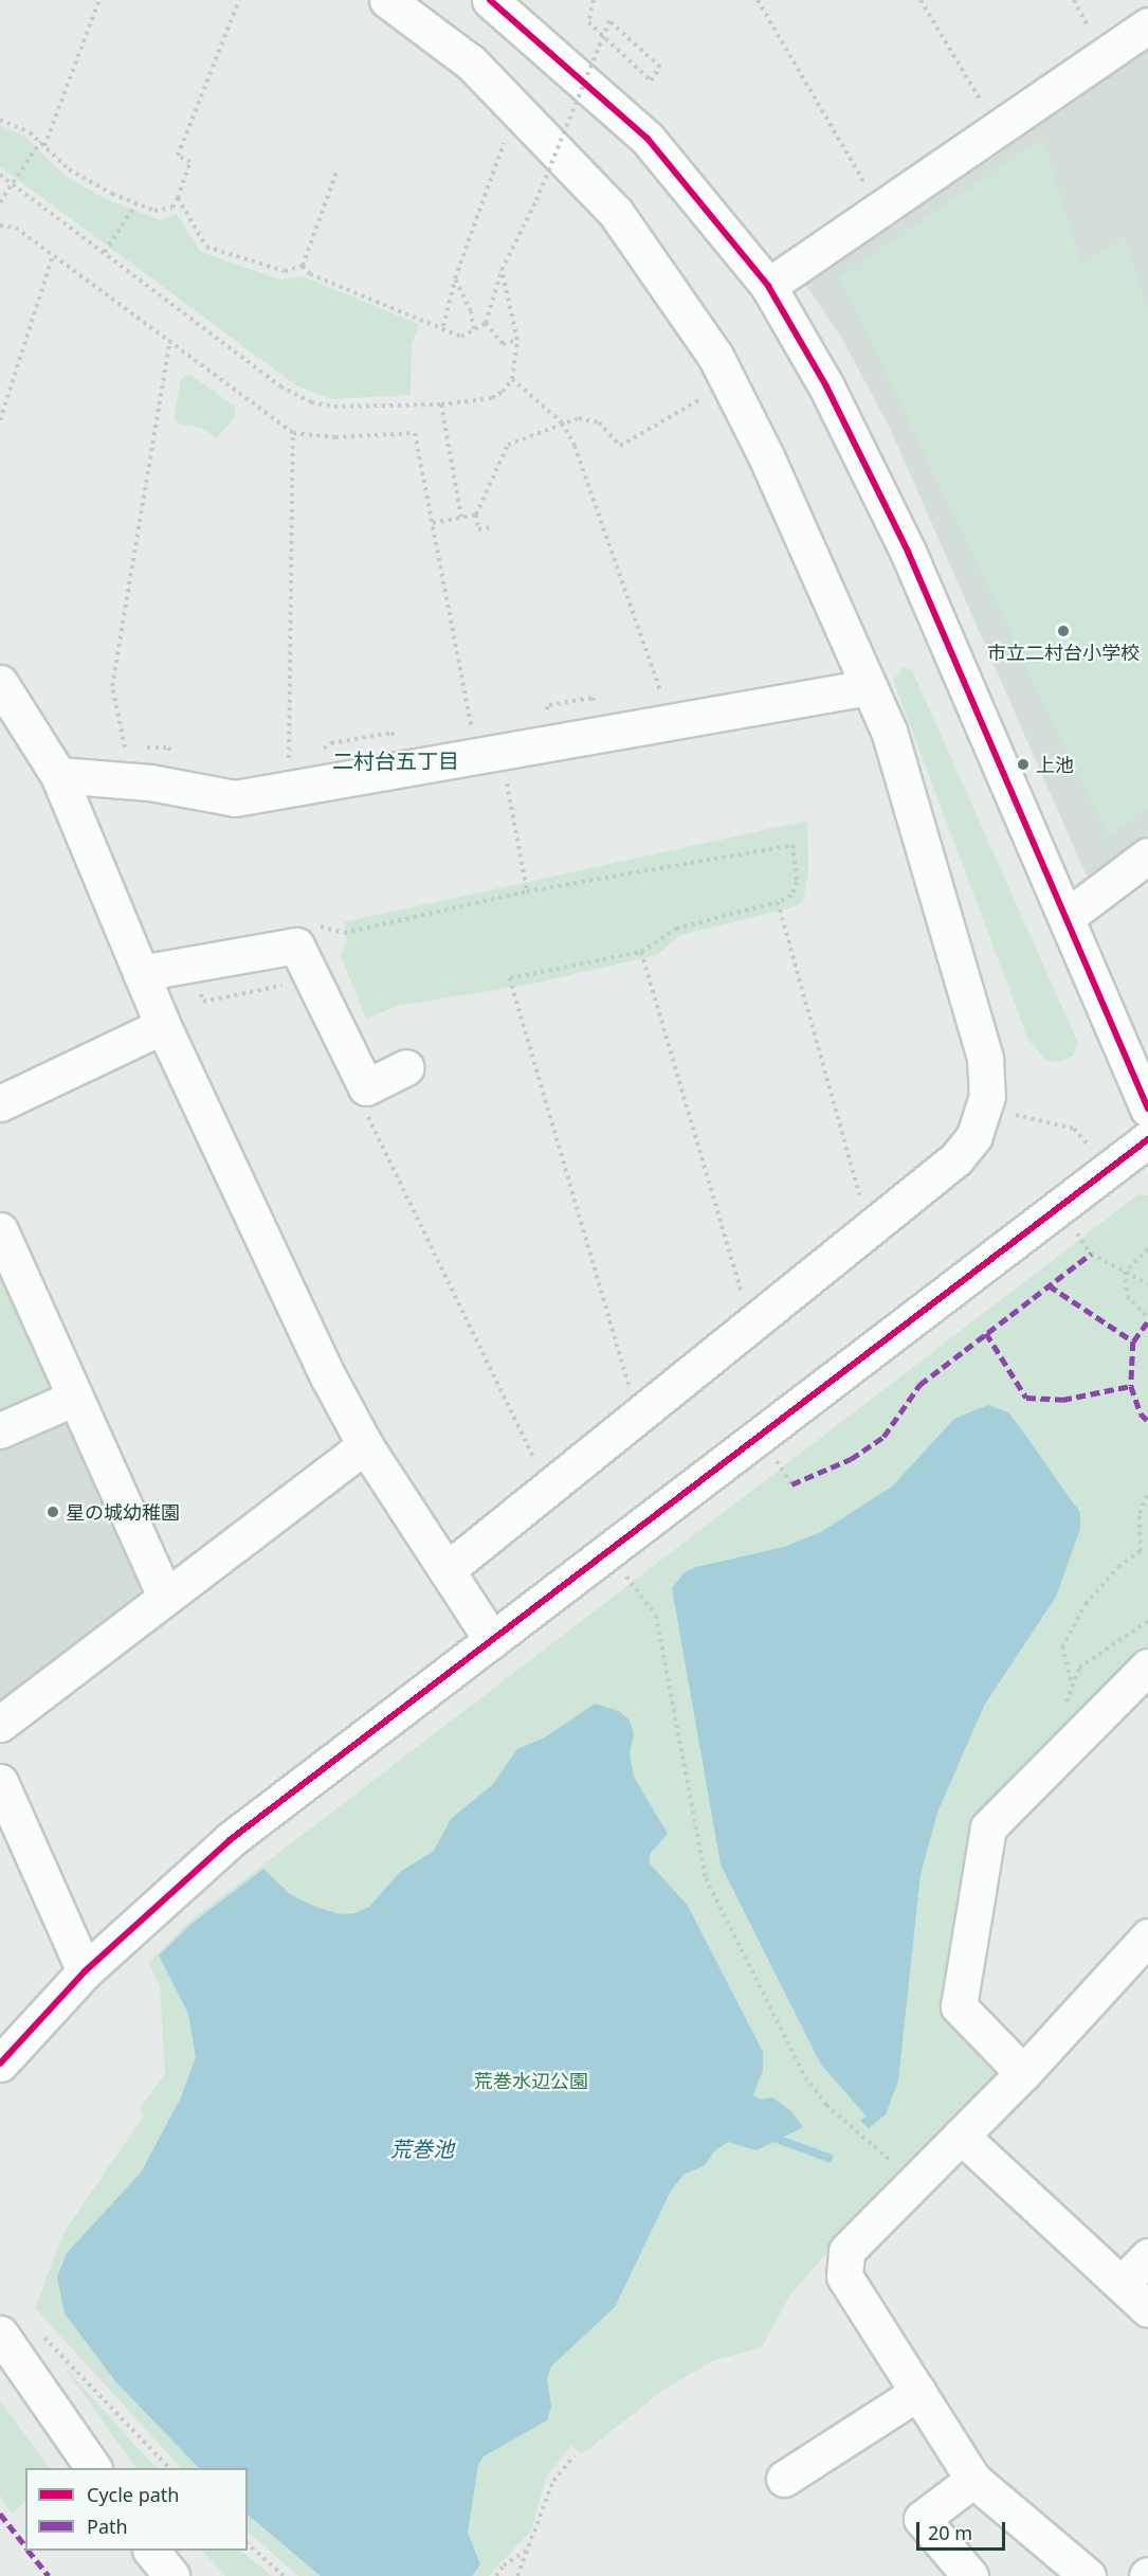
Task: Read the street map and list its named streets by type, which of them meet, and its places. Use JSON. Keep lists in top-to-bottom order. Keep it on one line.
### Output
{"districts":["二村台五丁目"],"water":["荒巻池"],"parks":["荒巻水辺公園"],"places":["市立二村台小学校","上池","星の城幼稚園"],"legend":["Cycle path","Path"],"scale_bar":"20 m"}
